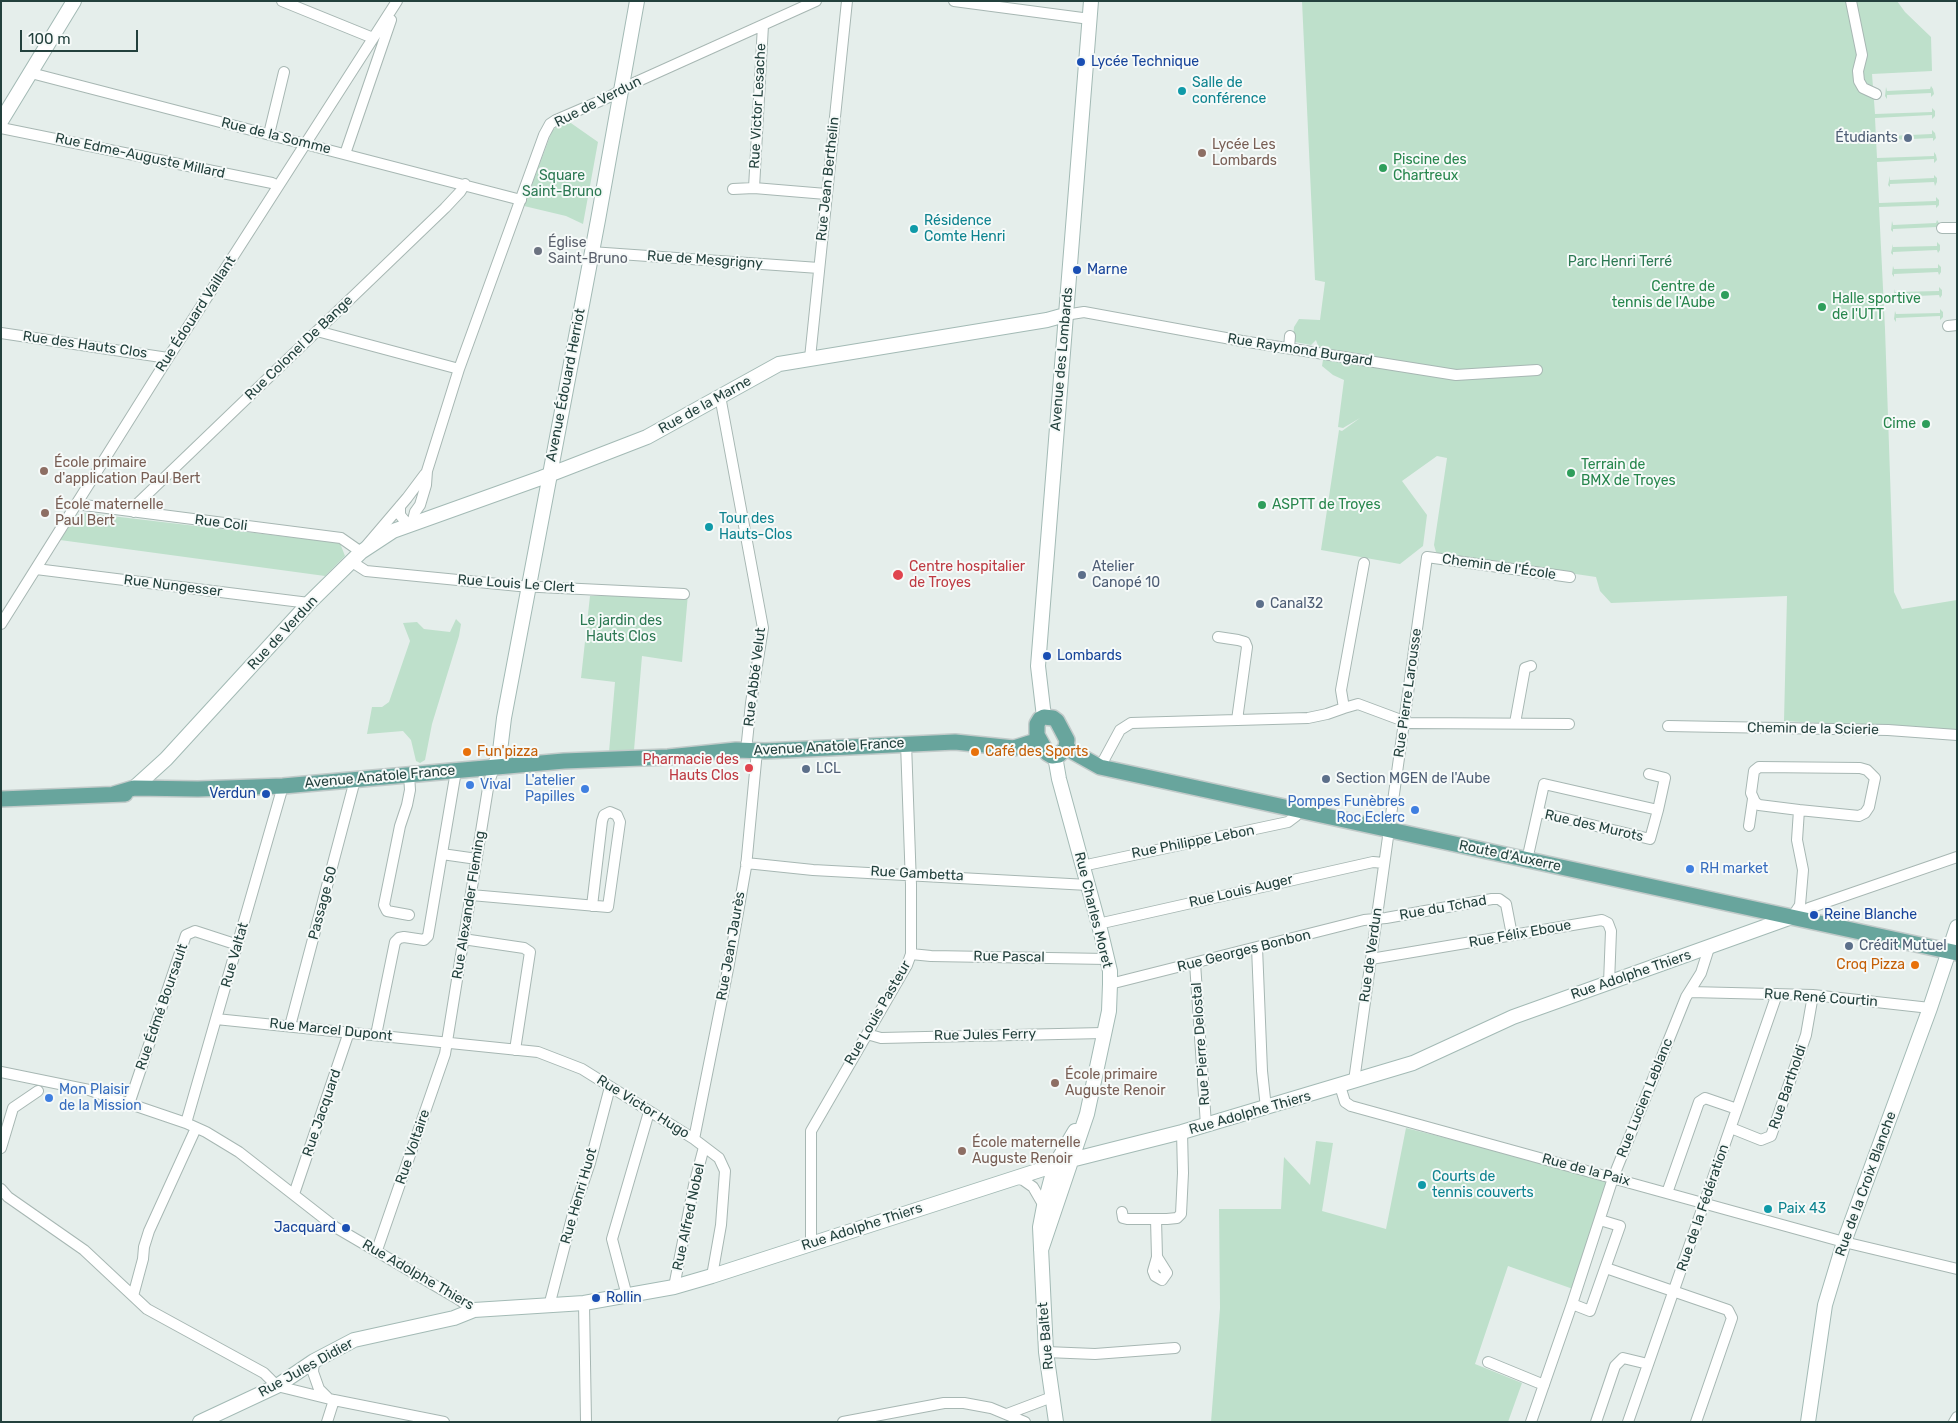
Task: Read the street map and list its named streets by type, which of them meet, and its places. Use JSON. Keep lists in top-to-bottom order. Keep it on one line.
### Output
{"streets":{"main road":["Avenue Anatole France","Route d'Auxerre"],"street":["Rue de Verdun","Rue Victor Lesache","Rue de la Somme","Rue Edme-Auguste Millard","Rue Jean Berthelin","Rue de Mesgrigny","Rue Édouard Vaillant","Rue des Hauts Clos","Rue Colonel De Bange","Rue Raymond Burgard","Avenue des Lombards","Avenue Édouard Herriot","Rue de la Marne","Rue Coli","Chemin de l'École","Rue Louis Le Clert","Rue Nungesser","Rue Abbé Velut","Rue Pierre Larousse","Chemin de la Scierie","Rue des Murots","Rue Philippe Lebon","Rue Gambetta","Rue Louis Auger","Passage 50","Rue Alexander Fleming","Rue du Tchad","Rue Charles Moret","Rue Félix Eboue","Rue Jean Jaurès","Rue Georges Bonbon","Rue Valtat","Rue Pascal","Rue Adolphe Thiers","Rue René Courtin","Rue Édmé Boursault","Rue Louis Pasteur","Rue Marcel Dupont","Rue Jules Ferry","Rue Pierre Delostal","Rue Bartholdi","Rue Lucien Leblanc","Rue Victor Hugo","Rue Jacquard","Rue Voltaire","Rue de la Paix","Rue de la Croix Blanche","Rue Henri Huot","Rue de la Fédération","Rue Alfred Nobel","Rue Baltet","Rue Jules Didier"]},"crossings":[["Rue de Verdun","Rue Victor Lesache"],["Rue de Verdun","Rue de la Somme"],["Rue de Verdun","Avenue Édouard Herriot"],["Rue de Verdun","Rue de la Marne"],["Rue de Verdun","Rue Coli"],["Rue de Verdun","Rue Louis Le Clert"],["Rue de Verdun","Rue Nungesser"],["Rue de Verdun","Rue Pierre Larousse"],["Rue de Verdun","Avenue Anatole France"],["Rue de Verdun","Route d'Auxerre"],["Rue de Verdun","Rue Louis Auger"],["Rue de Verdun","Rue du Tchad"],["Rue de Verdun","Rue Félix Eboue"],["Rue de Verdun","Rue Georges Bonbon"],["Rue de Verdun","Rue Adolphe Thiers"],["Rue Victor Lesache","Rue Jean Berthelin"],["Rue de la Somme","Rue Édouard Vaillant"],["Rue de la Somme","Rue Colonel De Bange"],["Rue Edme-Auguste Millard","Rue Édouard Vaillant"],["Rue Jean Berthelin","Rue de Mesgrigny"],["Rue Jean Berthelin","Rue de la Marne"],["Rue de Mesgrigny","Avenue Édouard Herriot"],["Rue Édouard Vaillant","Rue des Hauts Clos"],["Rue Édouard Vaillant","Rue Coli"],["Rue Édouard Vaillant","Rue Nungesser"],["Rue Colonel De Bange","Rue Coli"],["Rue Raymond Burgard","Avenue des Lombards"],["Rue Raymond Burgard","Rue de la Marne"],["Avenue des Lombards","Rue de la Marne"],["Avenue des Lombards","Avenue Anatole France"],["Avenue des Lombards","Route d'Auxerre"],["Avenue des Lombards","Rue Charles Moret"],["Avenue Édouard Herriot","Rue de la Marne"],["Avenue Édouard Herriot","Rue Louis Le Clert"],["Avenue Édouard Herriot","Avenue Anatole France"],["Avenue Édouard Herriot","Rue Alexander Fleming"],["Rue de la Marne","Rue Coli"],["Rue de la Marne","Rue Louis Le Clert"],["Rue de la Marne","Rue Abbé Velut"],["Rue Coli","Rue Louis Le Clert"],["Chemin de l'École","Rue Pierre Larousse"],["Rue Abbé Velut","Avenue Anatole France"],["Rue Abbé Velut","Rue Jean Jaurès"],["Rue Pierre Larousse","Route d'Auxerre"],["Avenue Anatole France","Route d'Auxerre"],["Avenue Anatole France","Passage 50"],["Avenue Anatole France","Rue Alexander Fleming"],["Avenue Anatole France","Rue Charles Moret"],["Avenue Anatole France","Rue Jean Jaurès"],["Avenue Anatole France","Rue Valtat"],["Avenue Anatole France","Rue Louis Pasteur"],["Rue des Murots","Route d'Auxerre"],["Rue Philippe Lebon","Route d'Auxerre"],["Rue Philippe Lebon","Rue Charles Moret"],["Route d'Auxerre","Rue Charles Moret"],["Route d'Auxerre","Rue Adolphe Thiers"],["Route d'Auxerre","Rue de la Croix Blanche"],["Rue Gambetta","Rue Charles Moret"],["Rue Gambetta","Rue Jean Jaurès"],["Rue Gambetta","Rue Louis Pasteur"],["Rue Louis Auger","Rue Charles Moret"],["Passage 50","Rue Marcel Dupont"],["Rue Alexander Fleming","Rue Marcel Dupont"],["Rue Alexander Fleming","Rue Victor Hugo"],["Rue Alexander Fleming","Rue Voltaire"],["Rue du Tchad","Rue Félix Eboue"],["Rue du Tchad","Rue Georges Bonbon"],["Rue Charles Moret","Rue Georges Bonbon"],["Rue Charles Moret","Rue Pascal"],["Rue Charles Moret","Rue Adolphe Thiers"],["Rue Charles Moret","Rue Jules Ferry"],["Rue Charles Moret","Rue Baltet"],["Rue Félix Eboue","Rue Adolphe Thiers"],["Rue Jean Jaurès","Rue Victor Hugo"],["Rue Georges Bonbon","Rue Pierre Delostal"],["Rue Valtat","Rue Adolphe Thiers"],["Rue Valtat","Rue Édmé Boursault"],["Rue Valtat","Rue Marcel Dupont"],["Rue Pascal","Rue Louis Pasteur"],["Rue Adolphe Thiers","Rue Édmé Boursault"],["Rue Adolphe Thiers","Rue Louis Pasteur"],["Rue Adolphe Thiers","Rue Pierre Delostal"],["Rue Adolphe Thiers","Rue Lucien Leblanc"],["Rue Adolphe Thiers","Rue Victor Hugo"],["Rue Adolphe Thiers","Rue Jacquard"],["Rue Adolphe Thiers","Rue Voltaire"],["Rue Adolphe Thiers","Rue de la Paix"],["Rue Adolphe Thiers","Rue Henri Huot"],["Rue Adolphe Thiers","Rue Alfred Nobel"],["Rue Adolphe Thiers","Rue Baltet"],["Rue Adolphe Thiers","Rue Jules Didier"],["Rue René Courtin","Rue Bartholdi"],["Rue René Courtin","Rue Lucien Leblanc"],["Rue René Courtin","Rue de la Croix Blanche"],["Rue René Courtin","Rue de la Fédération"],["Rue Louis Pasteur","Rue Jules Ferry"],["Rue Marcel Dupont","Rue Victor Hugo"],["Rue Marcel Dupont","Rue Jacquard"],["Rue Marcel Dupont","Rue Voltaire"],["Rue Bartholdi","Rue de la Fédération"],["Rue Lucien Leblanc","Rue de la Paix"],["Rue Victor Hugo","Rue Voltaire"],["Rue Victor Hugo","Rue Henri Huot"],["Rue Victor Hugo","Rue Alfred Nobel"],["Rue de la Paix","Rue de la Croix Blanche"],["Rue de la Paix","Rue de la Fédération"]],"parks":["Square Saint-Bruno","Parc Henri Terré","Le jardin des Hauts Clos"],"places":["Lycée Technique","Salle de conférence","Étudiants","Lycée Les Lombards","Piscine des Chartreux","Résidence Comte Henri","Église Saint-Bruno","Marne","Centre de tennis de l'Aube","Halle sportive de l'UTT","Cime","École primaire d'application Paul Bert","Terrain de BMX de Troyes","ASPTT de Troyes","École maternelle Paul Bert","Tour des Hauts-Clos","Centre hospitalier de Troyes","Atelier Canopé 10","Canal32","Lombards","Fun'pizza","Café des Sports","Pharmacie des Hauts Clos","LCL","Section MGEN de l'Aube","Vival","L'atelier Papilles","Verdun","Pompes Funèbres Roc Eclerc","RH market","Reine Blanche","Crédit Mutuel","Croq Pizza","École primaire Auguste Renoir","Mon Plaisir de la Mission","École maternelle Auguste Renoir","Courts de tennis couverts","Paix 43","Jacquard","Rollin"],"scale_bar":"100 m"}
